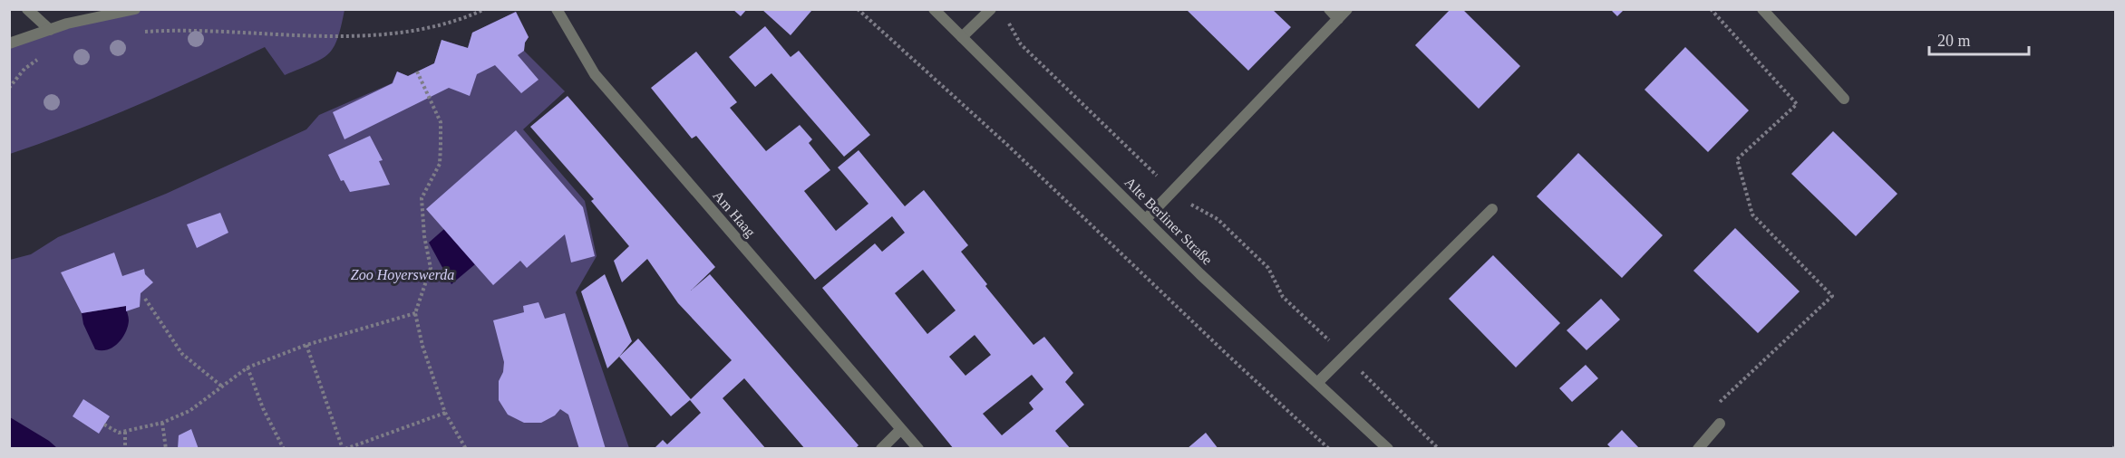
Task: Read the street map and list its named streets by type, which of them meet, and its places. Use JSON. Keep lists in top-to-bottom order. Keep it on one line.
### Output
{"streets":{"street":["Am Haag","Alte Berliner Straße"]},"parks":["Zoo Hoyerswerda"],"scale_bar":"20 m"}
